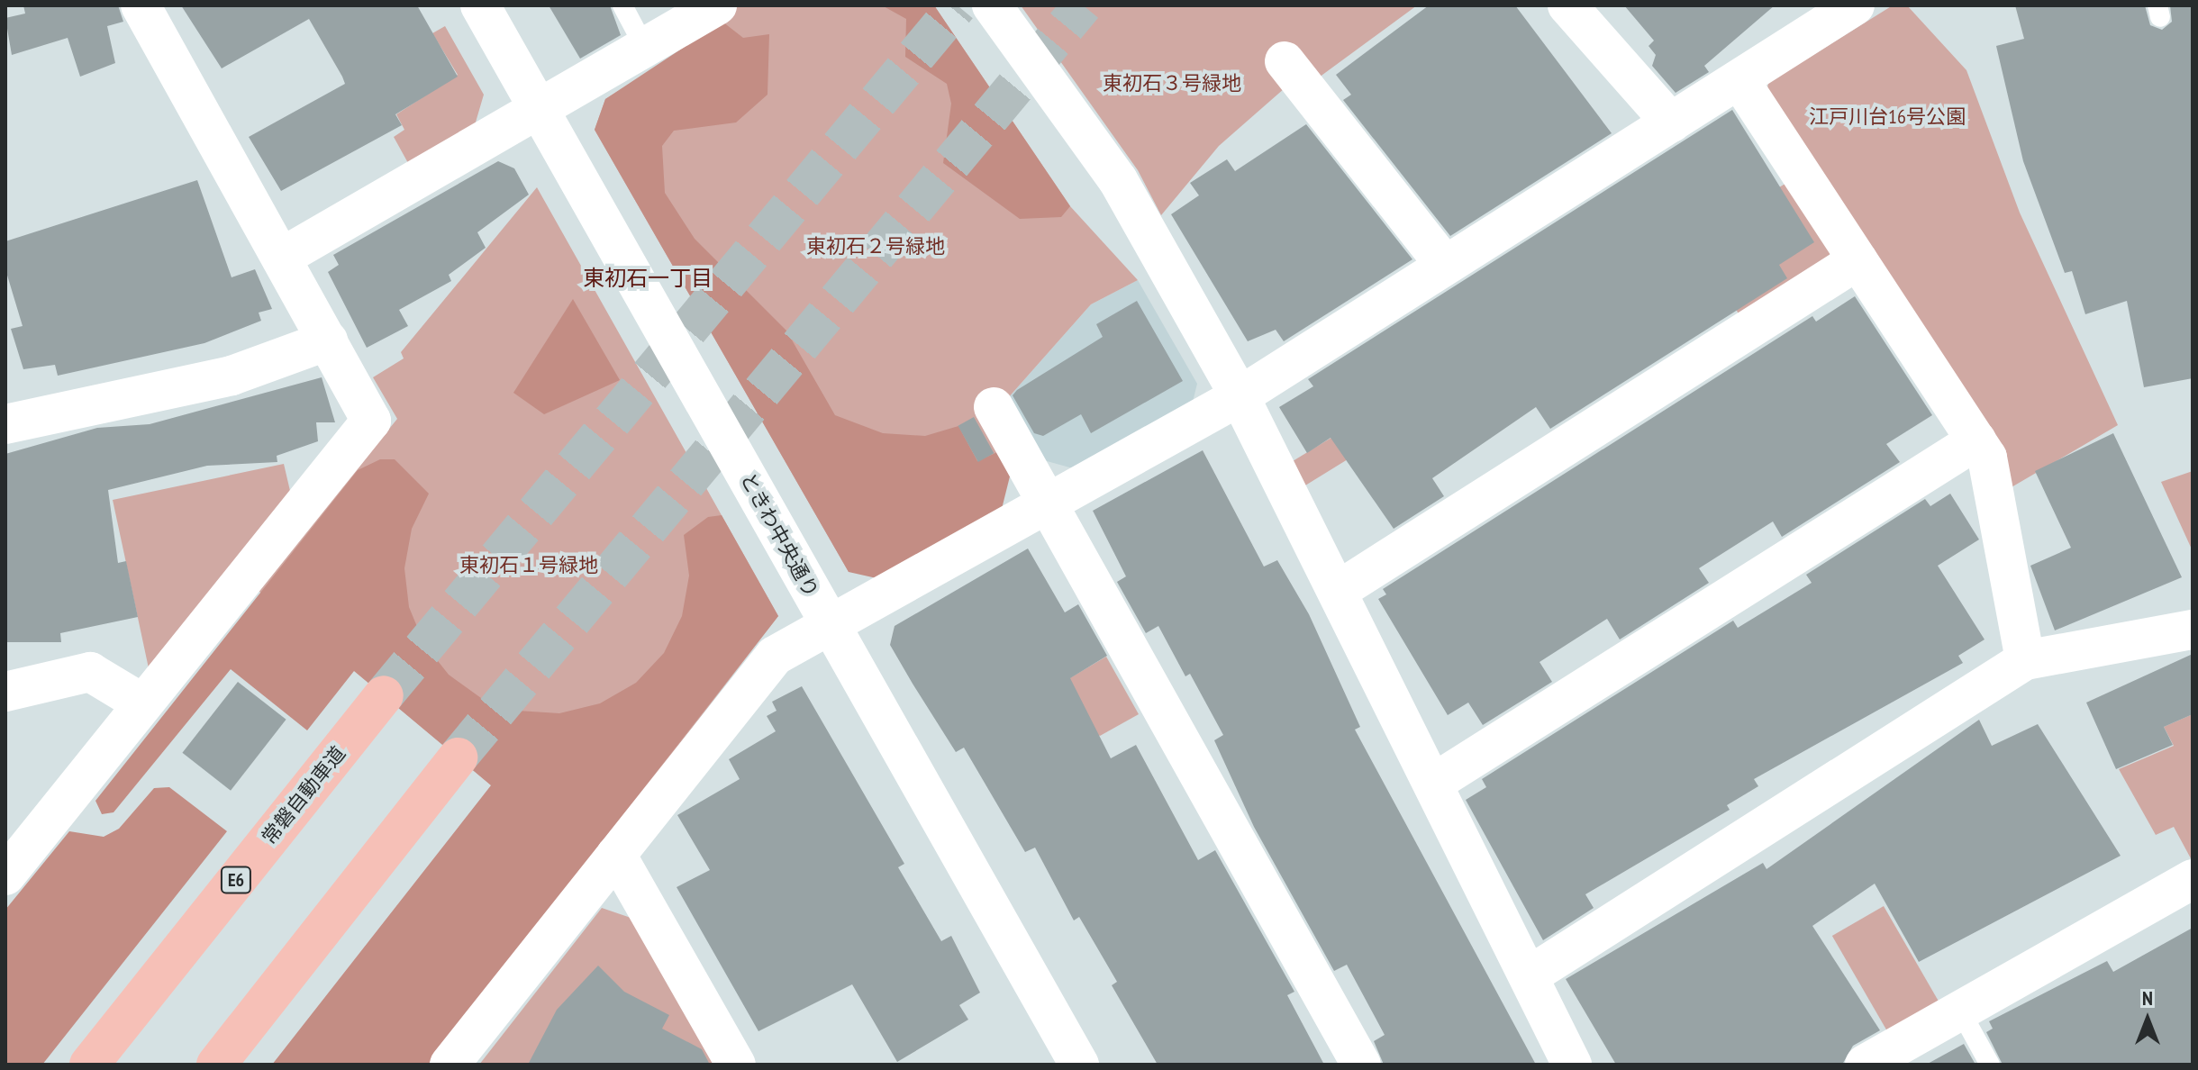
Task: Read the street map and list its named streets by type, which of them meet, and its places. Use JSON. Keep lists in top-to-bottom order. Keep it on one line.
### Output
{"streets":{"highway":["常磐自動車道","E6"],"street":["ときわ中央通り"]},"districts":["東初石一丁目"],"parks":["東初石３号緑地","江戸川台16号公園","東初石２号緑地","東初石１号緑地"],"north":"top"}
